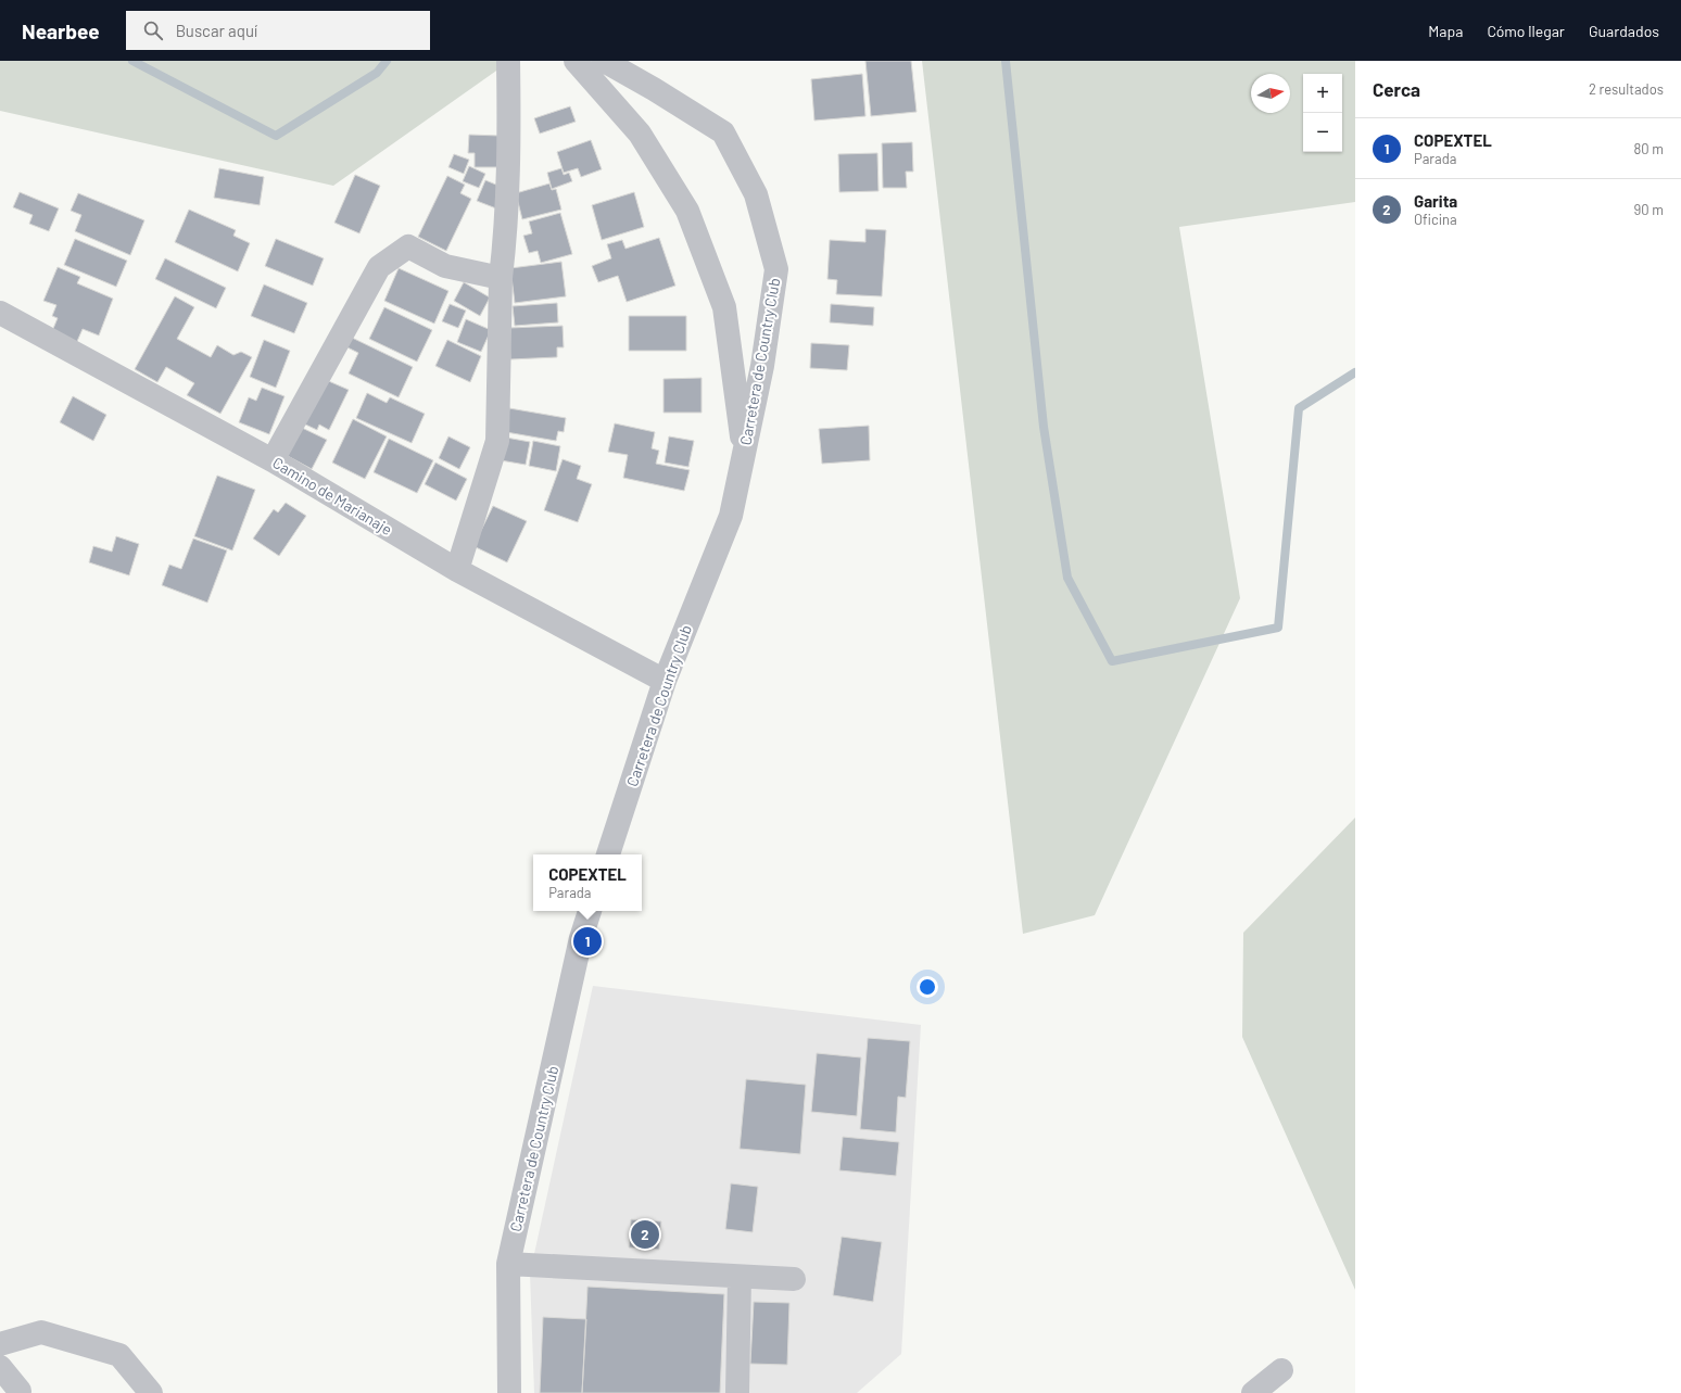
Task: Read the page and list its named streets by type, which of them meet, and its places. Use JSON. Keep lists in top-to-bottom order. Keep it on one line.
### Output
{"streets":{"street":["Carretera de Country Club","Camino de Marianaje"]},"crossings":[["Carretera de Country Club","Camino de Marianaje"]],"north":"right","page":{"header":"Nearbee","search":"Buscar aquí","nav":["Mapa","Cómo llegar","Guardados"],"heading":["Cerca","2 resultados"],"map_buttons":["+","−"],"list":[{"mark":"1","name":"COPEXTEL","note":"Parada","value":"80 m"},{"mark":"2","name":"Garita","note":"Oficina","value":"90 m"}],"popup":["COPEXTEL","Parada"],"pins":["1","2"]}}
